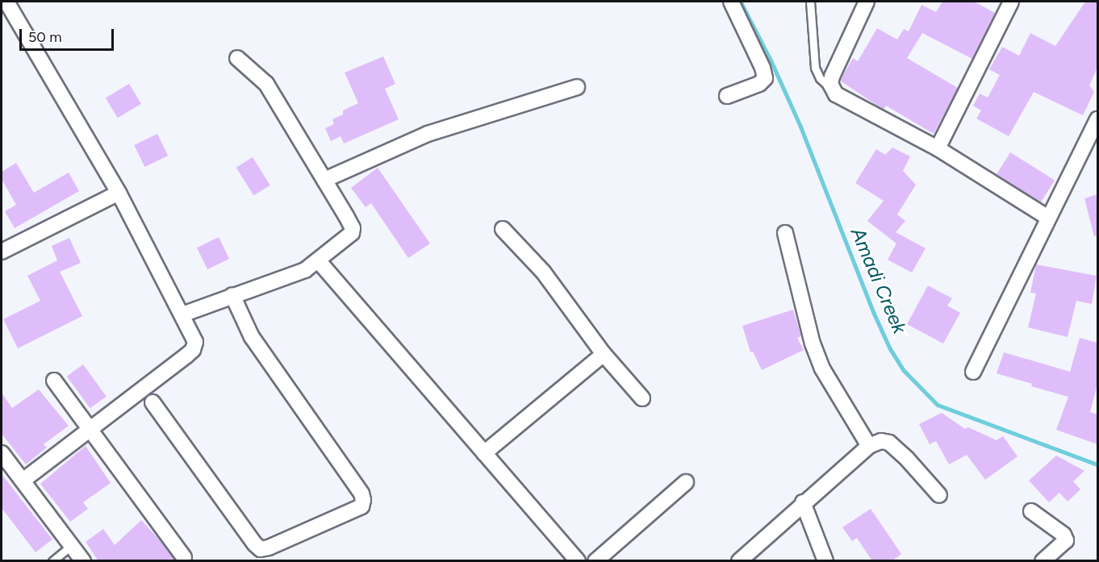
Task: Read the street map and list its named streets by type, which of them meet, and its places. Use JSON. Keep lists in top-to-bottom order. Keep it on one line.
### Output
{"water":["Amadi Creek"],"scale_bar":"50 m"}
